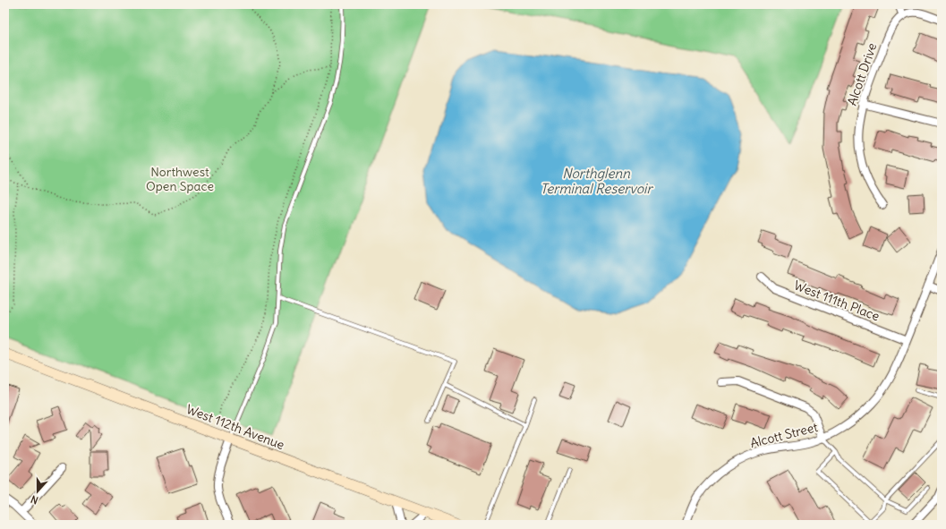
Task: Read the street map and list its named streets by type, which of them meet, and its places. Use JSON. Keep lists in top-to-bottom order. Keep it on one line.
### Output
{"streets":{"main road":["West 112th Avenue"],"street":["Alcott Drive","West 111th Place","Alcott Street"]},"crossings":[["West 111th Place","Alcott Street"]],"water":["Northglenn Terminal Reservoir"],"parks":["Northwest Open Space"],"north":"bottom"}
